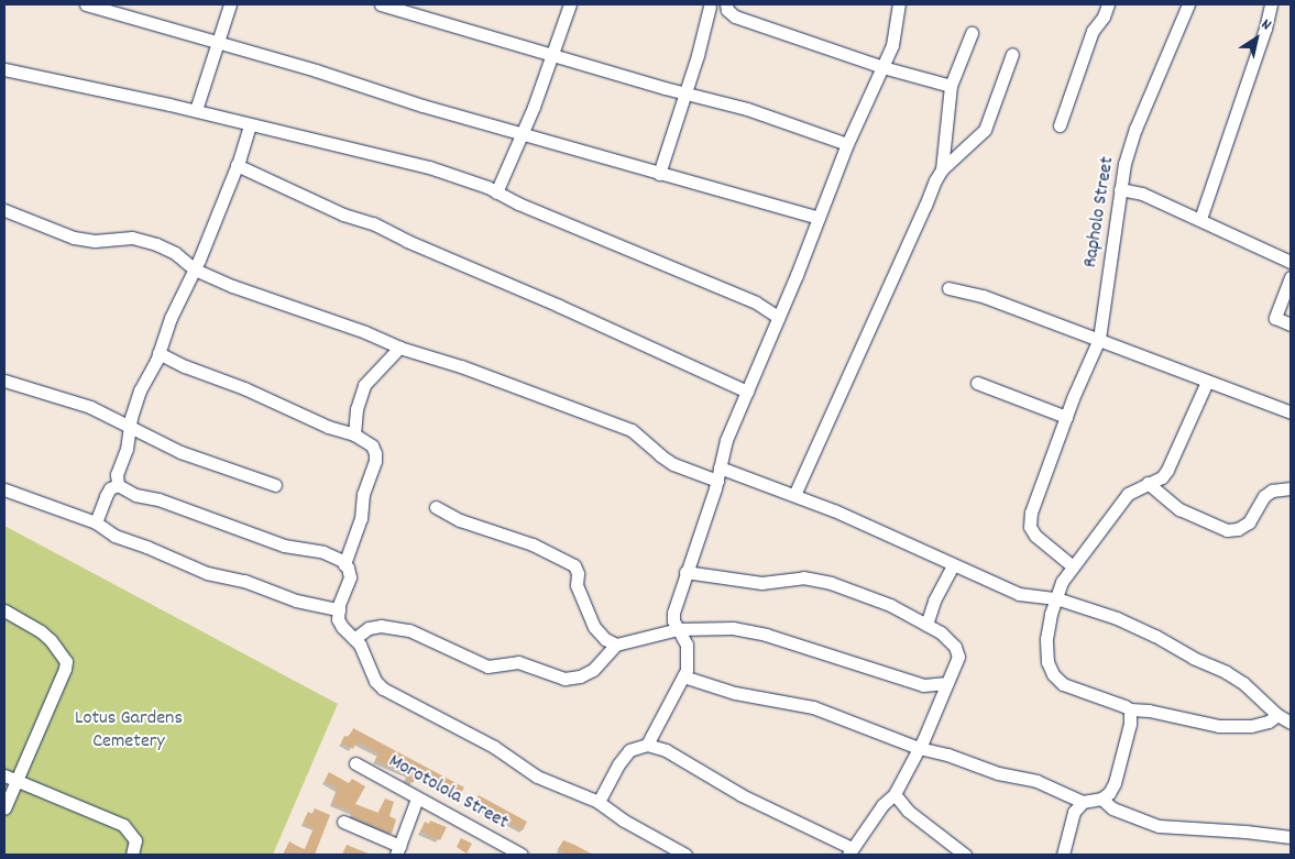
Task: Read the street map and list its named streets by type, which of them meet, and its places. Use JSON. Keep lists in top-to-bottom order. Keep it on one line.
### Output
{"streets":{"street":["Rapholo Street","Morotolola Street"]},"parks":["Lotus Gardens Cemetery"],"north":"top right"}
